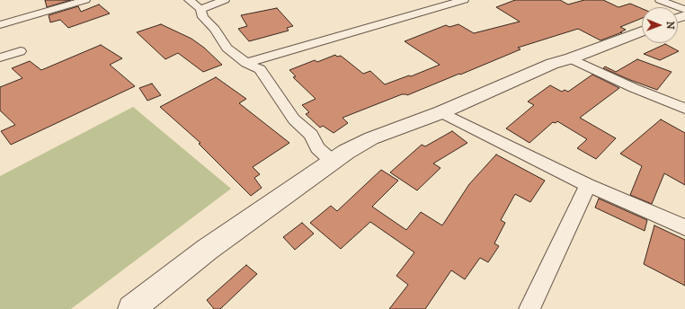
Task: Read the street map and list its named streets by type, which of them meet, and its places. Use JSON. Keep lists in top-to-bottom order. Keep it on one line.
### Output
{"north":"right"}
